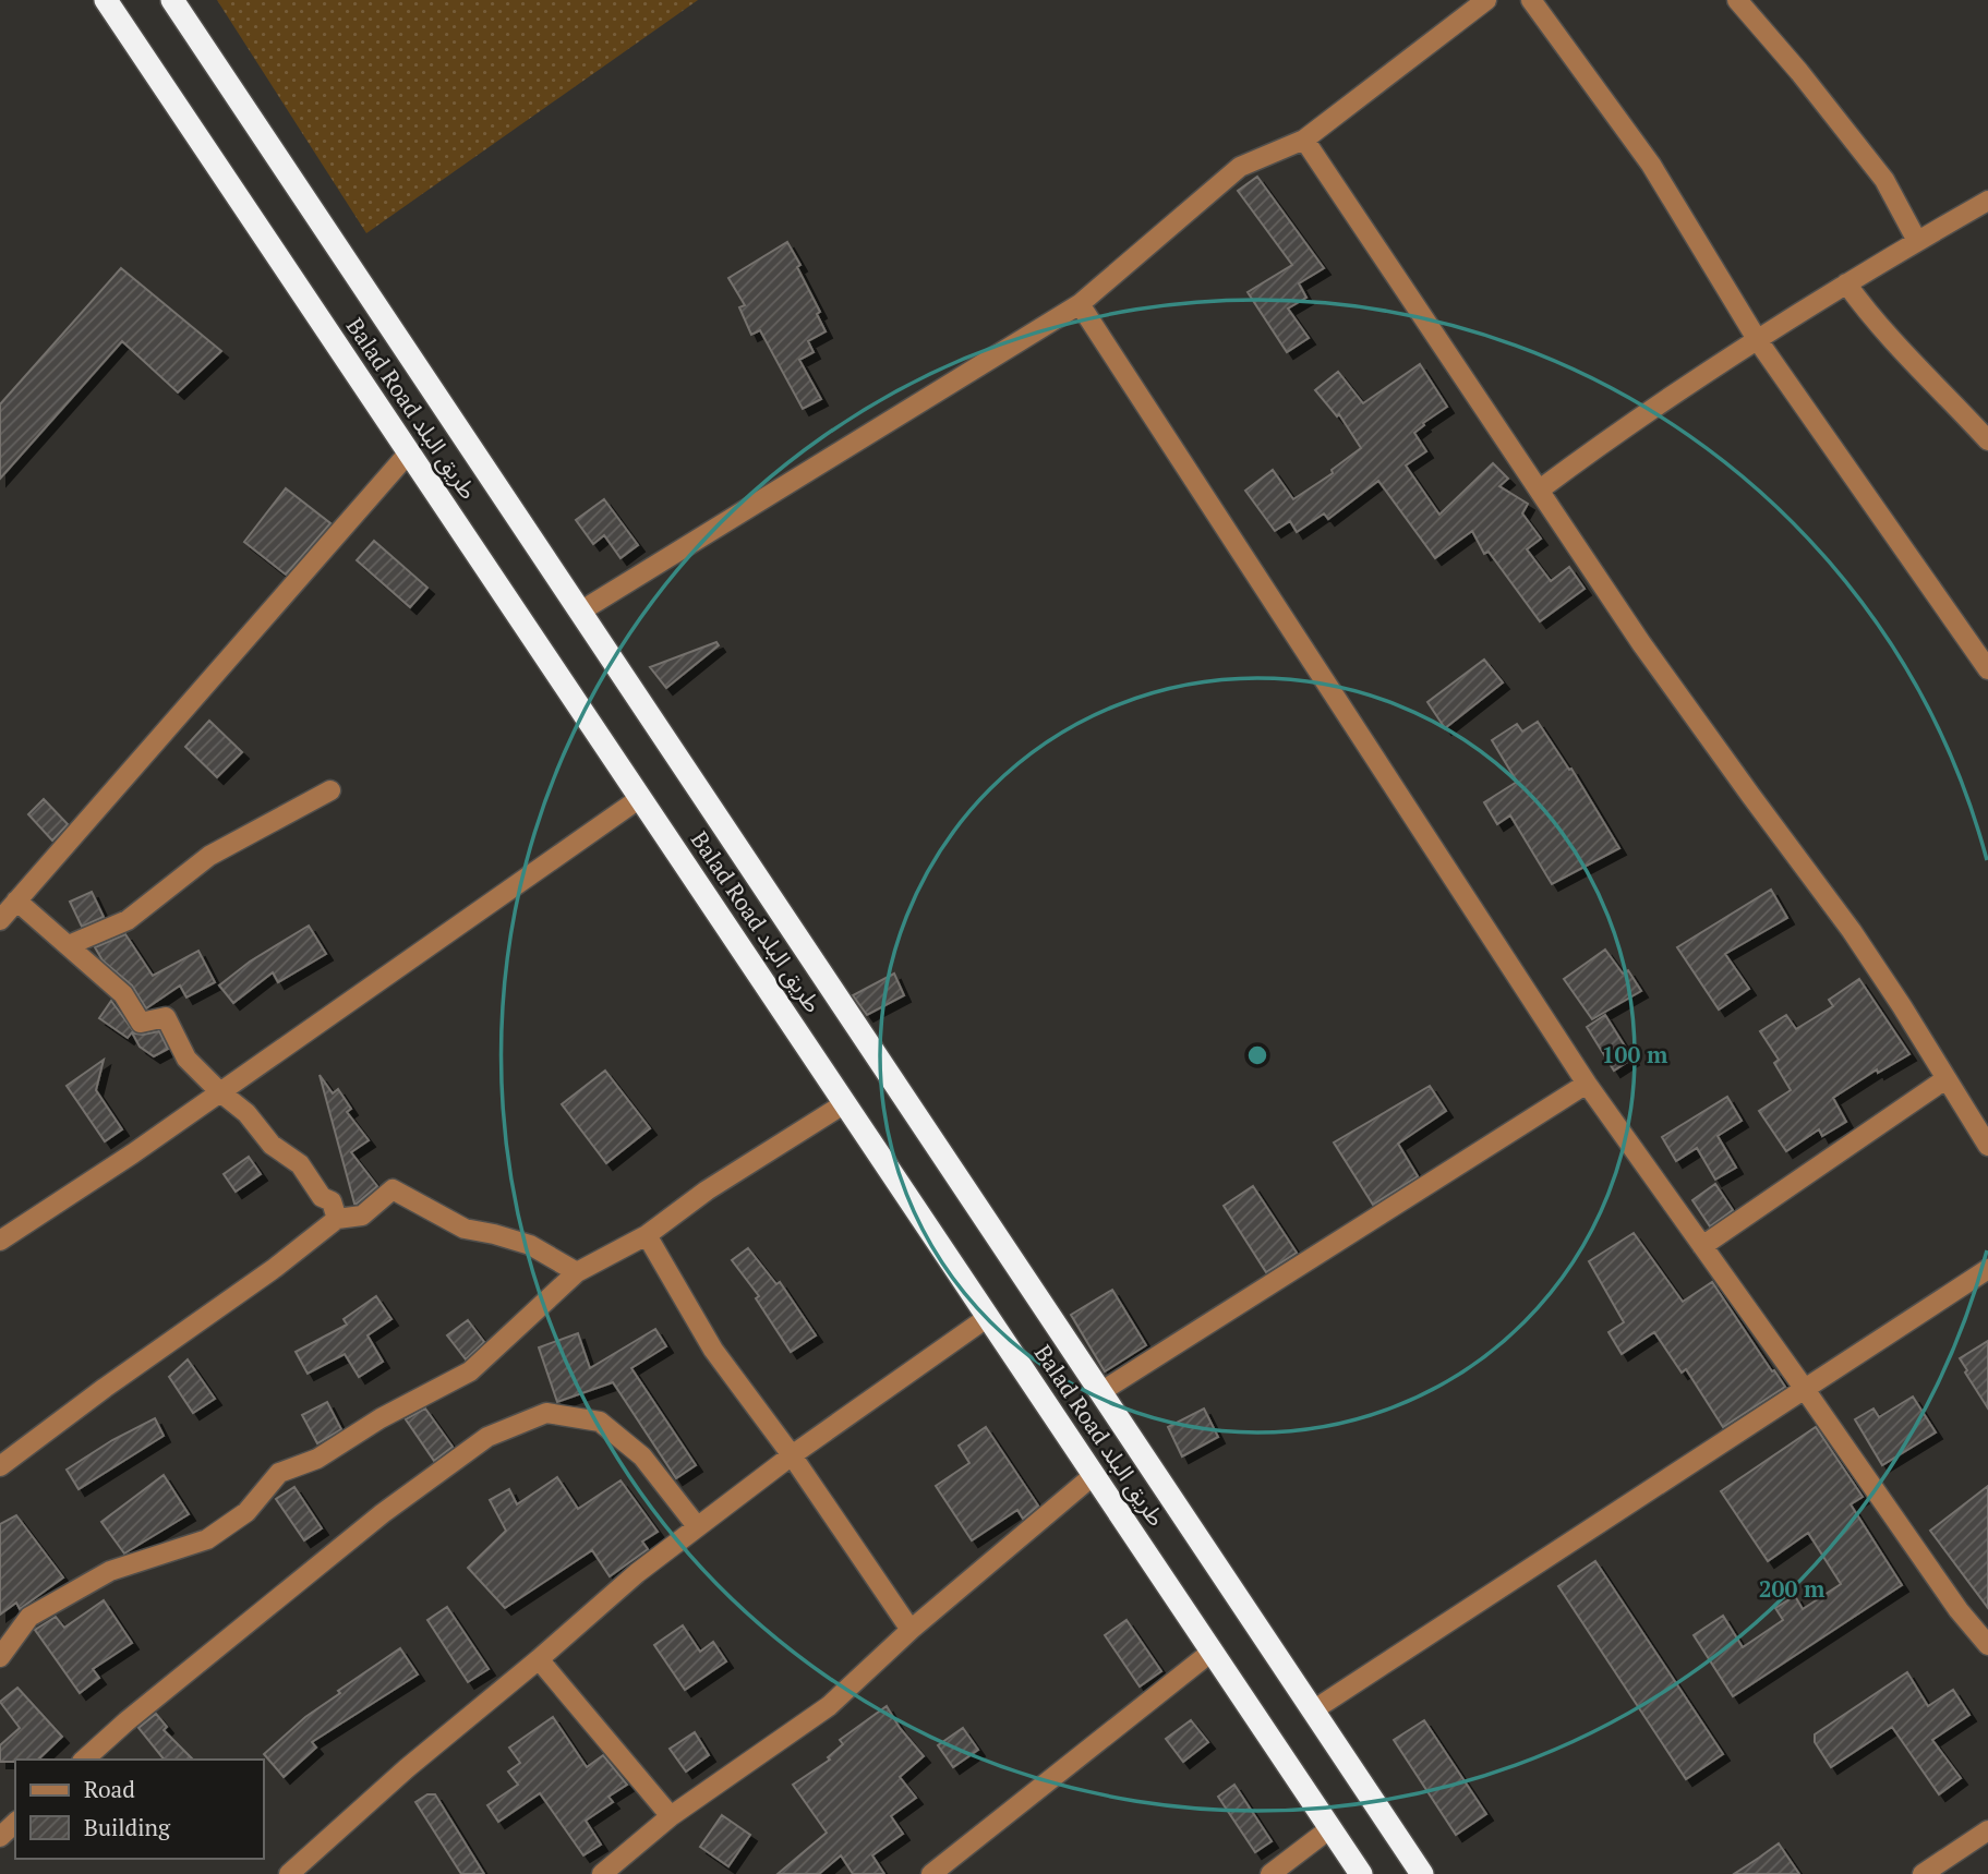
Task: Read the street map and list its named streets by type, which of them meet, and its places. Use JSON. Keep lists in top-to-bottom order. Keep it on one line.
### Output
{"streets":{"highway":["Balad Road طريق البلد"]},"legend":["Road","Building"],"rings":["100 m","200 m"]}
